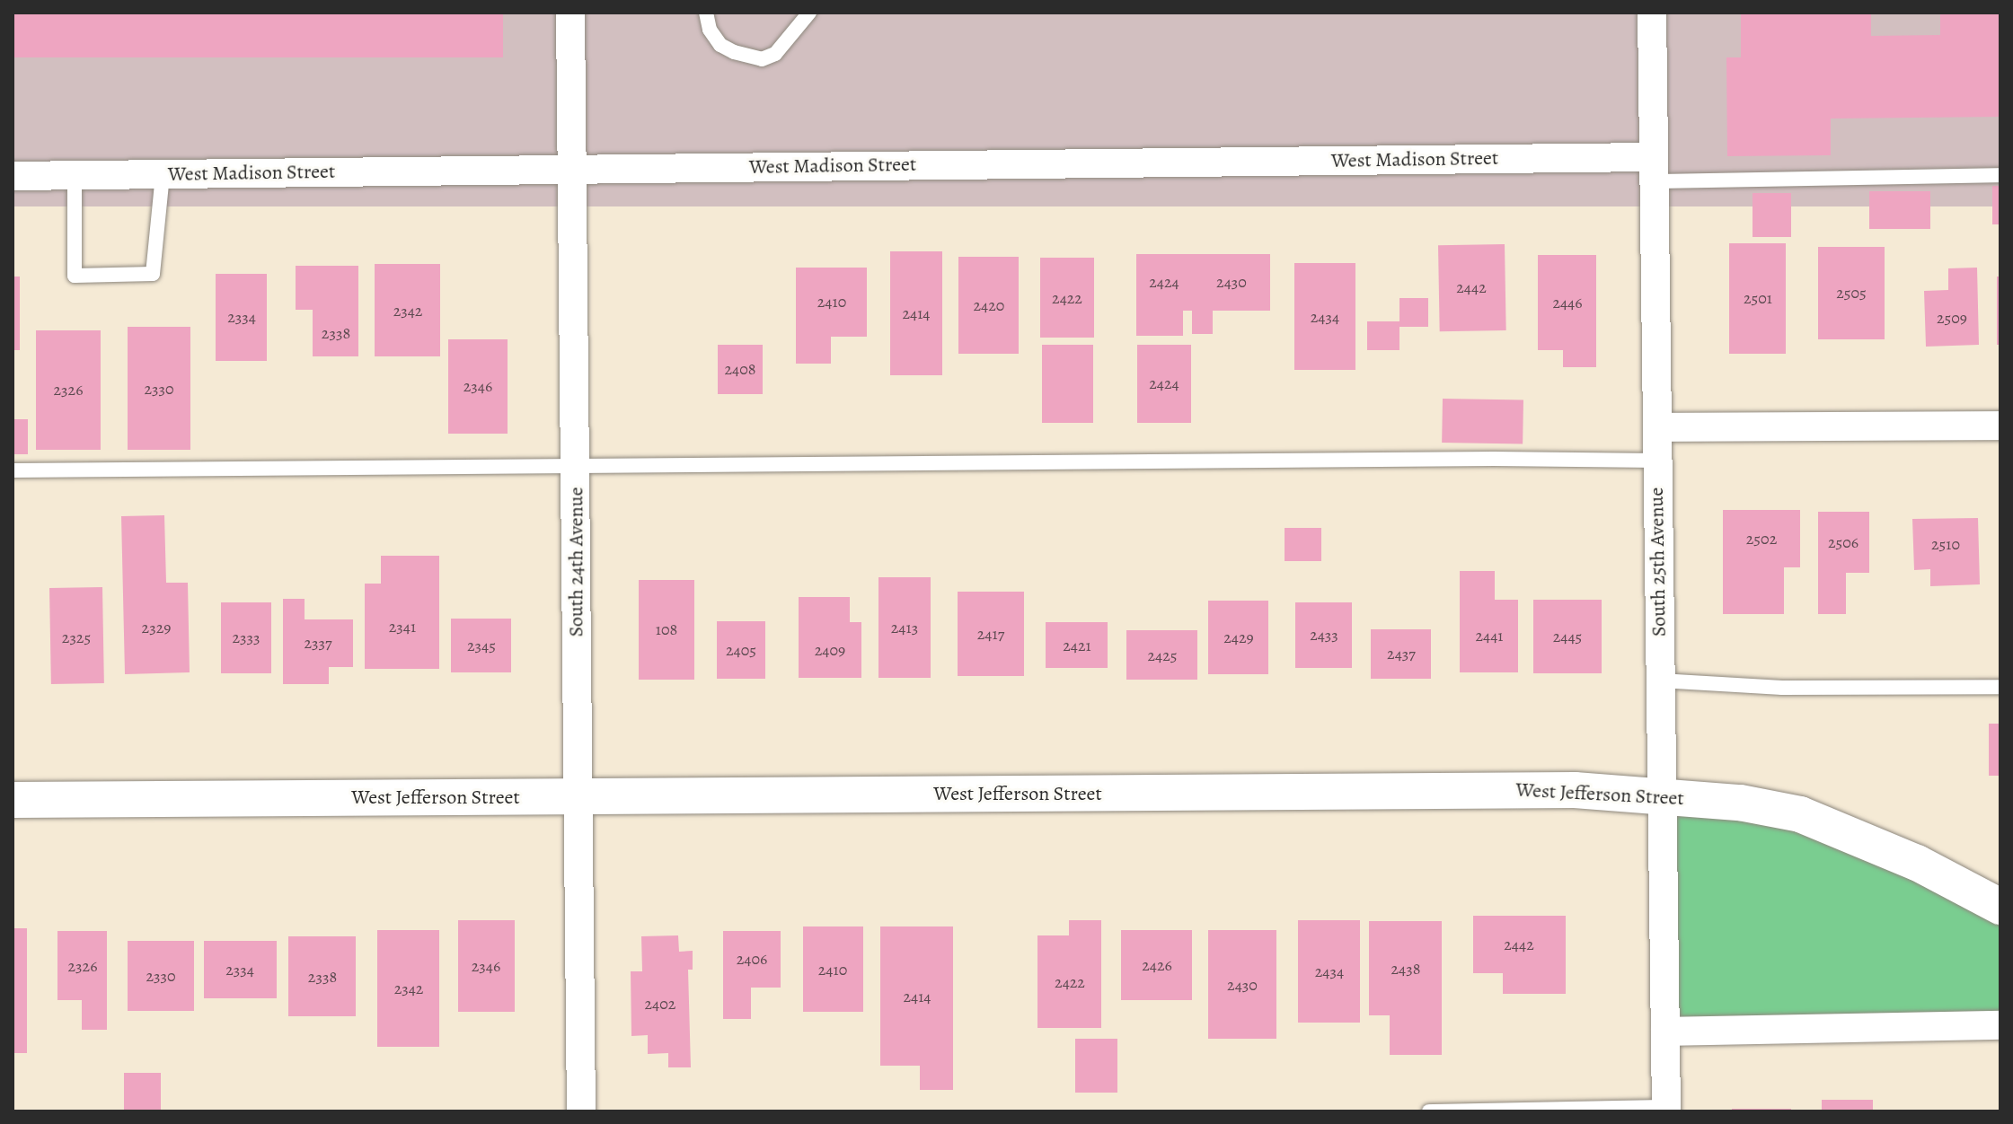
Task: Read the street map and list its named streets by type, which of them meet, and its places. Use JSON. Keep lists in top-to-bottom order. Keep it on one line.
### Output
{"streets":{"street":["West Madison Street","South 24th Avenue","South 25th Avenue","West Jefferson Street"]},"crossings":[["West Madison Street","South 24th Avenue"],["West Madison Street","South 25th Avenue"],["South 24th Avenue","West Jefferson Street"],["South 25th Avenue","West Jefferson Street"]],"house_numbers":["2424","2430","2442","2505","2422","2501","2410","2446","2420","2342","2414","2334","2434","2509","2338","2408","2424","2346","2330","2326","2502","2506","2510","2341","2329","2413","108","2417","2433","2441","2445","2325","2333","2429","2337","2345","2421","2405","2409","2437","2425","2442","2406","2426","2326","2346","2438","2334","2410","2434","2330","2338","2422","2430","2342","2414","2402"]}
